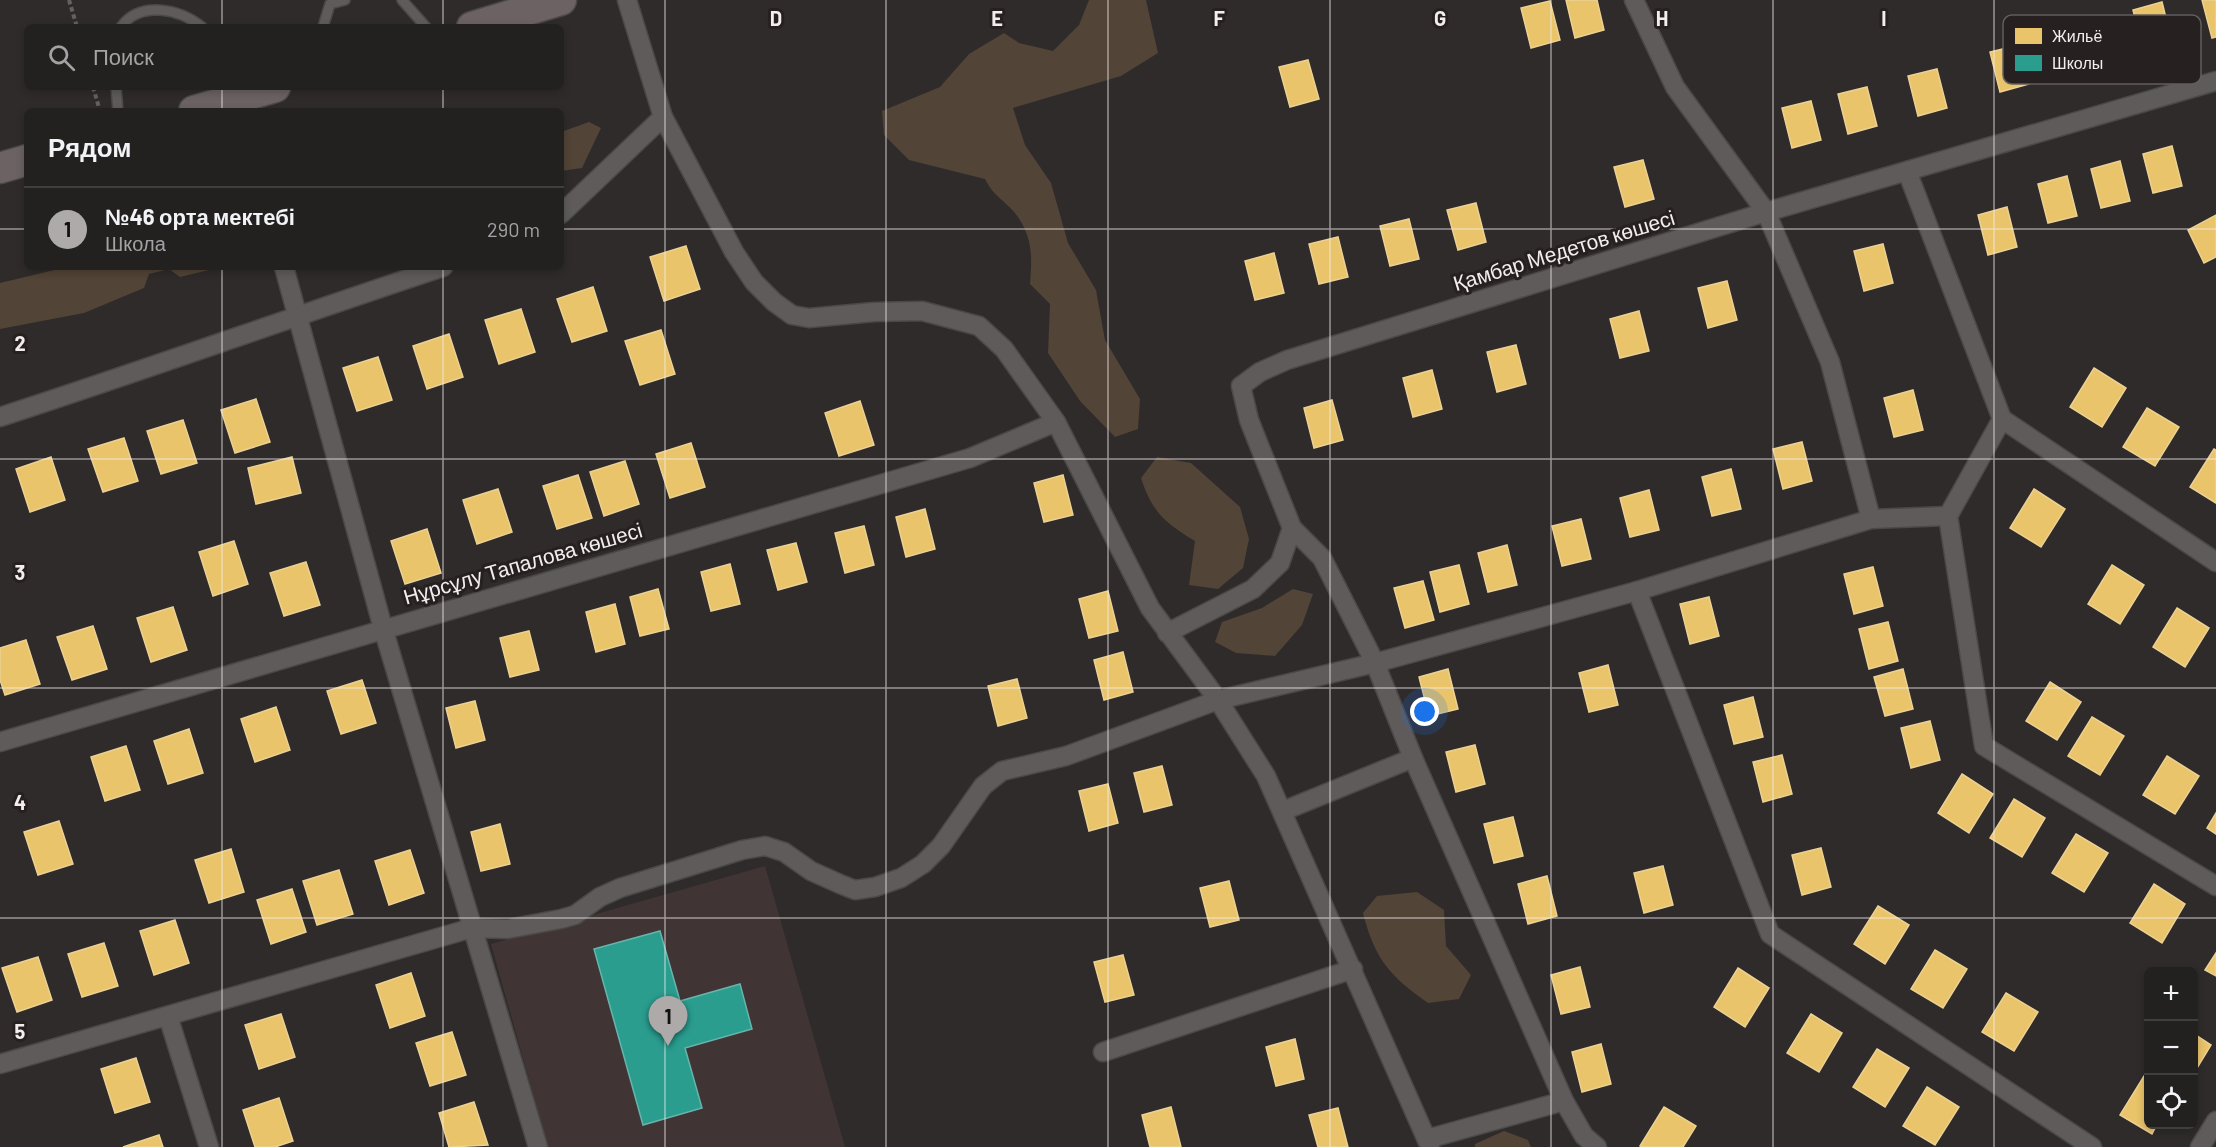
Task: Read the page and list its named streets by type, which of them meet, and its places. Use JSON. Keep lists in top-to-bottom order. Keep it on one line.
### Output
{"streets":{"street":["Қамбар Медетов көшесі","Нұрсұлу Тапалова көшесі"]},"legend":["Жильё","Школы"],"page":{"search":"Поиск","heading":"Рядом","list":[{"mark":"1","name":"№46 орта мектебі","note":"Школа","value":"290 m"}],"map_buttons":["+","−"],"pins":"1"},"grid":{"columns":["D","E","F","G","H","I"],"rows":["2","3","4","5"]}}
